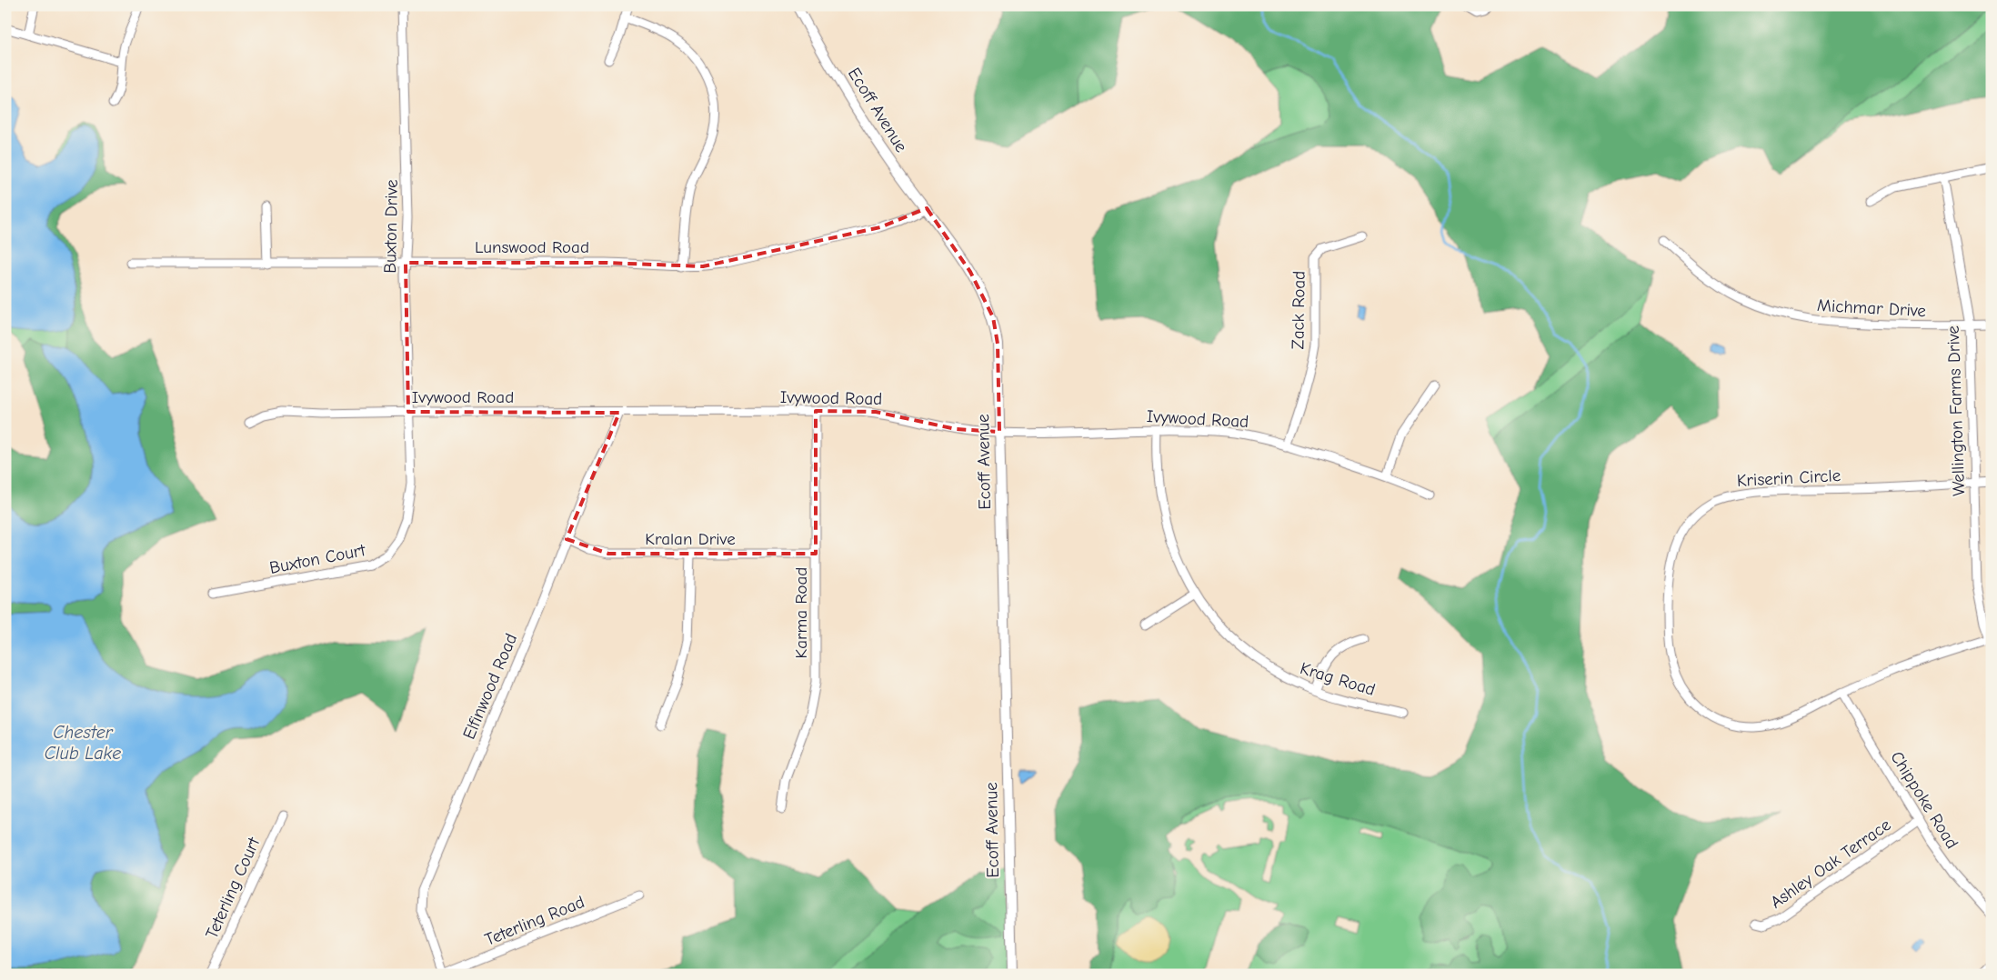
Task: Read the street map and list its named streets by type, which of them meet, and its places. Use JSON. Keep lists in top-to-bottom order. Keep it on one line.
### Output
{"streets":{"street":["Ecoff Avenue","Buxton Drive","Lunswood Road","Michmar Drive","Zack Road","Ivywood Road","Wellington Farms Drive","Kriserin Circle","Kralan Drive","Buxton Court","Karma Road","Krag Road","Elfinwood Road","Chippoke Road","Ashley Oak Terrace","Teterling Court","Teterling Road"]},"crossings":[["Ecoff Avenue","Lunswood Road"],["Ecoff Avenue","Ivywood Road"],["Buxton Drive","Lunswood Road"],["Buxton Drive","Ivywood Road"],["Buxton Drive","Buxton Court"],["Michmar Drive","Wellington Farms Drive"],["Zack Road","Ivywood Road"],["Ivywood Road","Buxton Court"],["Ivywood Road","Karma Road"],["Ivywood Road","Krag Road"],["Ivywood Road","Elfinwood Road"],["Wellington Farms Drive","Kriserin Circle"],["Kriserin Circle","Chippoke Road"],["Kralan Drive","Karma Road"],["Kralan Drive","Elfinwood Road"],["Elfinwood Road","Teterling Road"],["Chippoke Road","Ashley Oak Terrace"]],"water":["Chester Club Lake"]}
